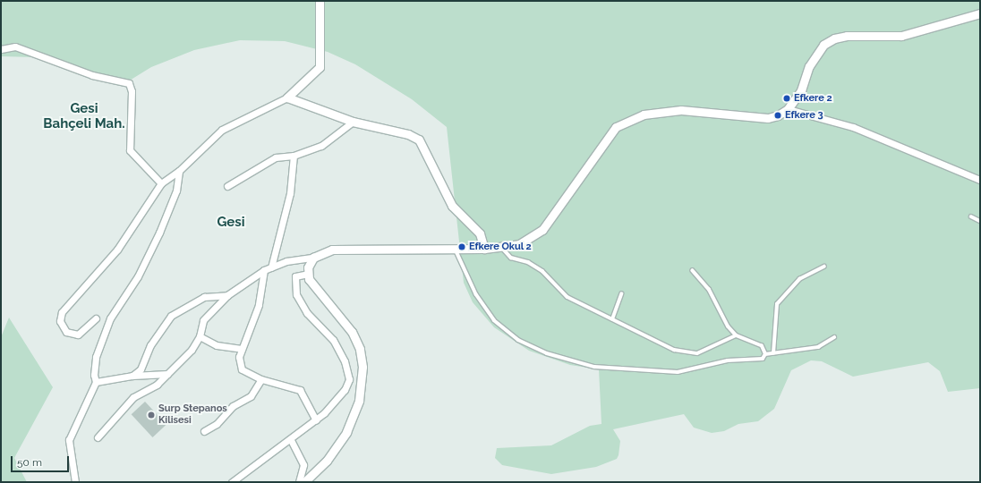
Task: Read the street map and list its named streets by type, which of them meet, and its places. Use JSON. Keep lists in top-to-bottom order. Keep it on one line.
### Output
{"districts":["Gesi Bahçeli Mah.","Gesi"],"places":["Efkere 2","Efkere 3","Efkere Okul 2","Surp Stepanos Kilisesi"],"scale_bar":"50 m"}
